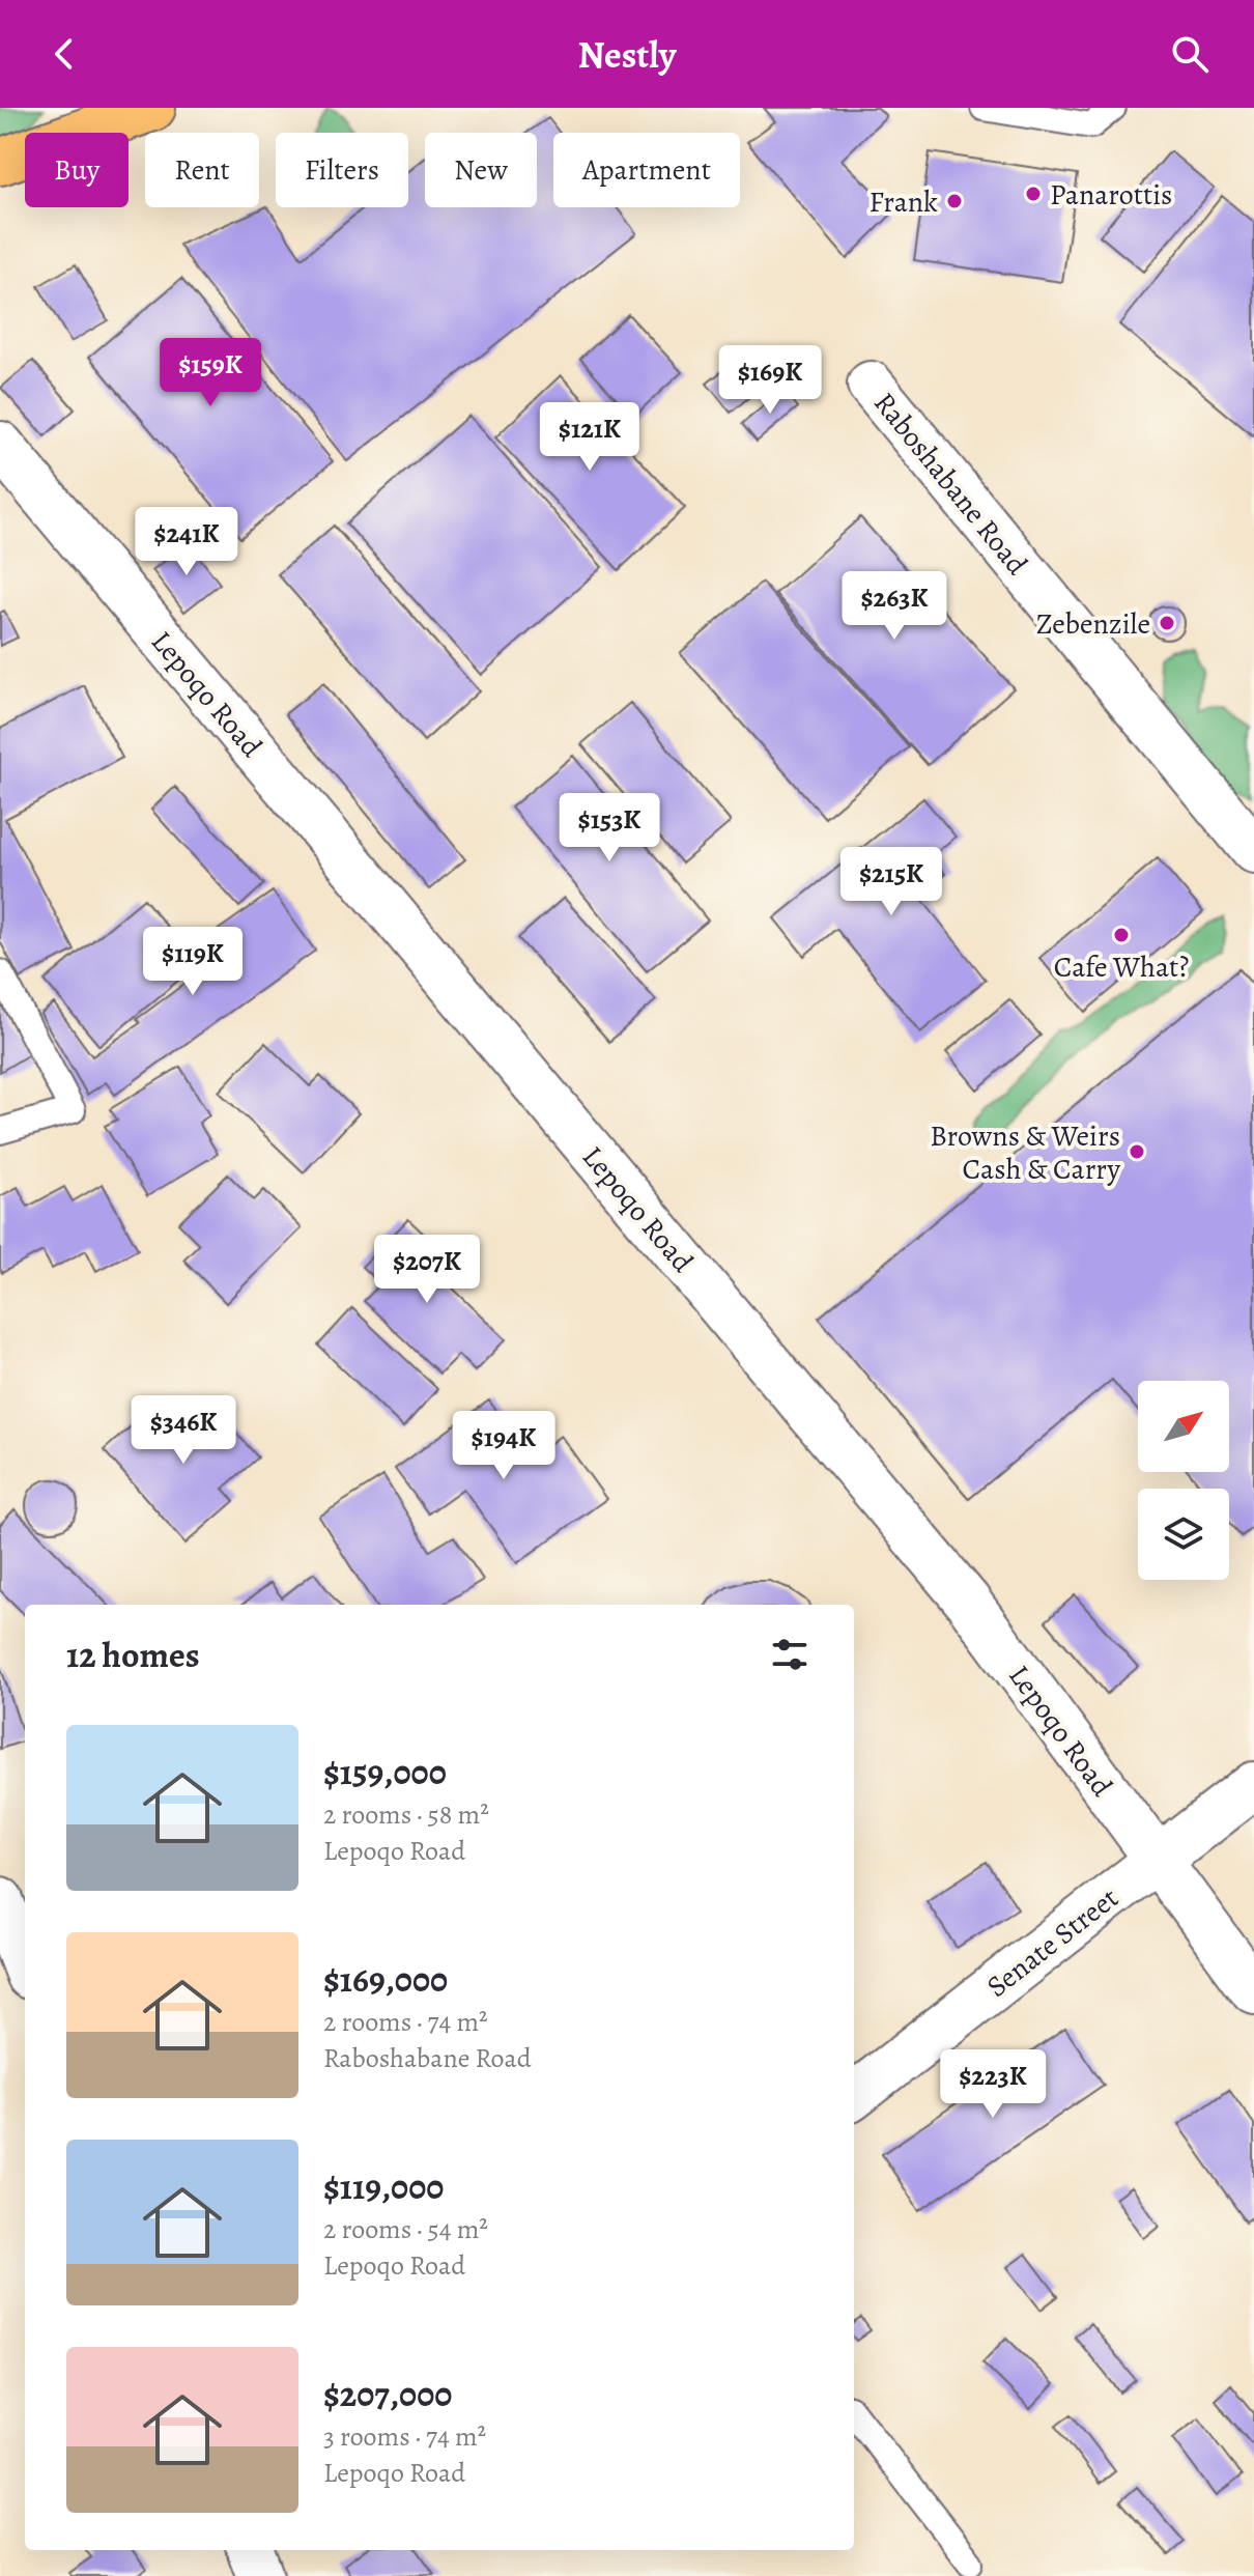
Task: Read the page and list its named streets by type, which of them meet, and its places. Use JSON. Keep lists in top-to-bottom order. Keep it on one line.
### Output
{"streets":{"street":["Raboshabane Road","Lepoqo Road","Senate Street"]},"crossings":[["Lepoqo Road","Senate Street"]],"places":["Panarottis","Frank","Zebenzile","Cafe What?","Browns & Weirs Cash & Carry"],"north":"top right","page":{"header":"Nestly","chip":["Buy","Rent","Filters","New","Apartment"],"price":["$159K","$169K","$121K","$241K","$263K","$153K","$215K","$119K","$207K","$346K","$194K","$223K"],"heading":"12 homes","list":[{"name":"$159,000","note":"2 rooms · 58 m² · Lepoqo Road"},{"name":"$169,000","note":"2 rooms · 74 m² · Raboshabane Road"},{"name":"$119,000","note":"2 rooms · 54 m² · Lepoqo Road"},{"name":"$207,000","note":"3 rooms · 74 m² · Lepoqo Road"}]}}
